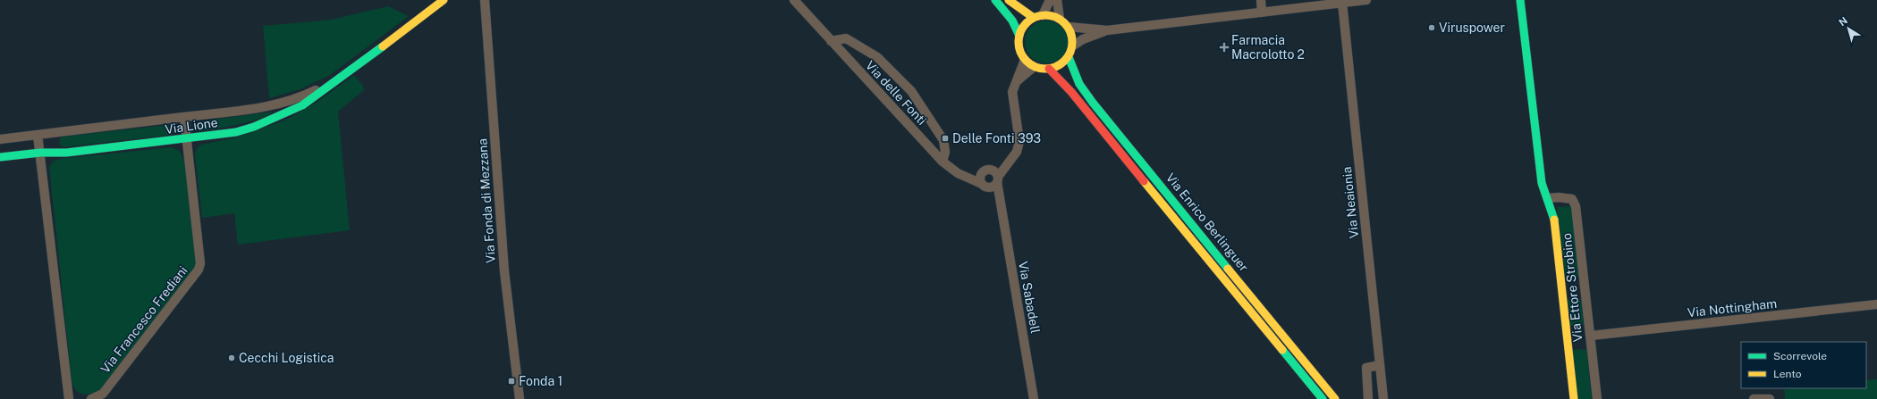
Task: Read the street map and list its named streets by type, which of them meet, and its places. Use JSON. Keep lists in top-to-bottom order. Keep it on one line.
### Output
{"streets":{"main road":["Via Lione","Via Enrico Berlinguer","Via Ettore Strobino"],"street":["Via delle Fonti","Via Fonda di Mezzana","Via Neaionia","Via Sabadell","Via Nottingham","Via Francesco Frediani"]},"crossings":[["Via Lione","Via Francesco Frediani"],["Via Ettore Strobino","Via Nottingham"]],"places":{"other":["Viruspower","Cecchi Logistica"],"health":["Farmacia Macrolotto 2"],"transit":["Delle Fonti 393","Fonda 1"]},"legend":["Scorrevole","Lento"],"north":"top left"}
